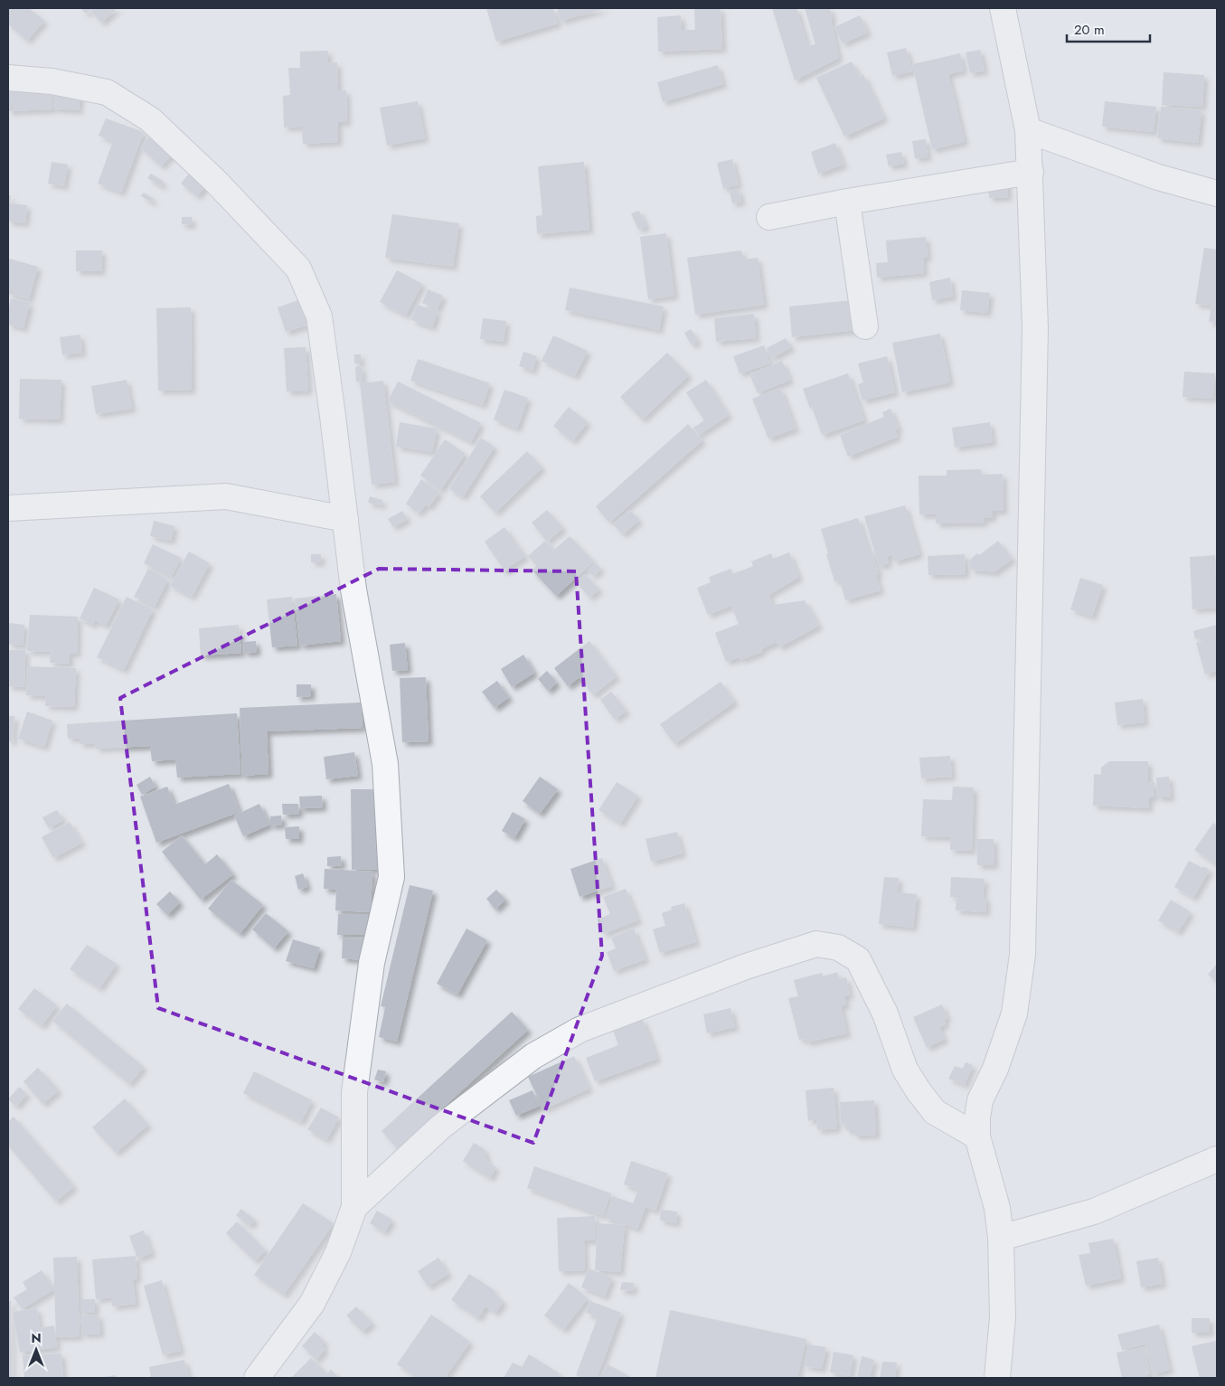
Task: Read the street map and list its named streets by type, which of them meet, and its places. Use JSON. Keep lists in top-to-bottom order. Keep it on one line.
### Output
{"scale_bar":"20 m","north":"top"}
